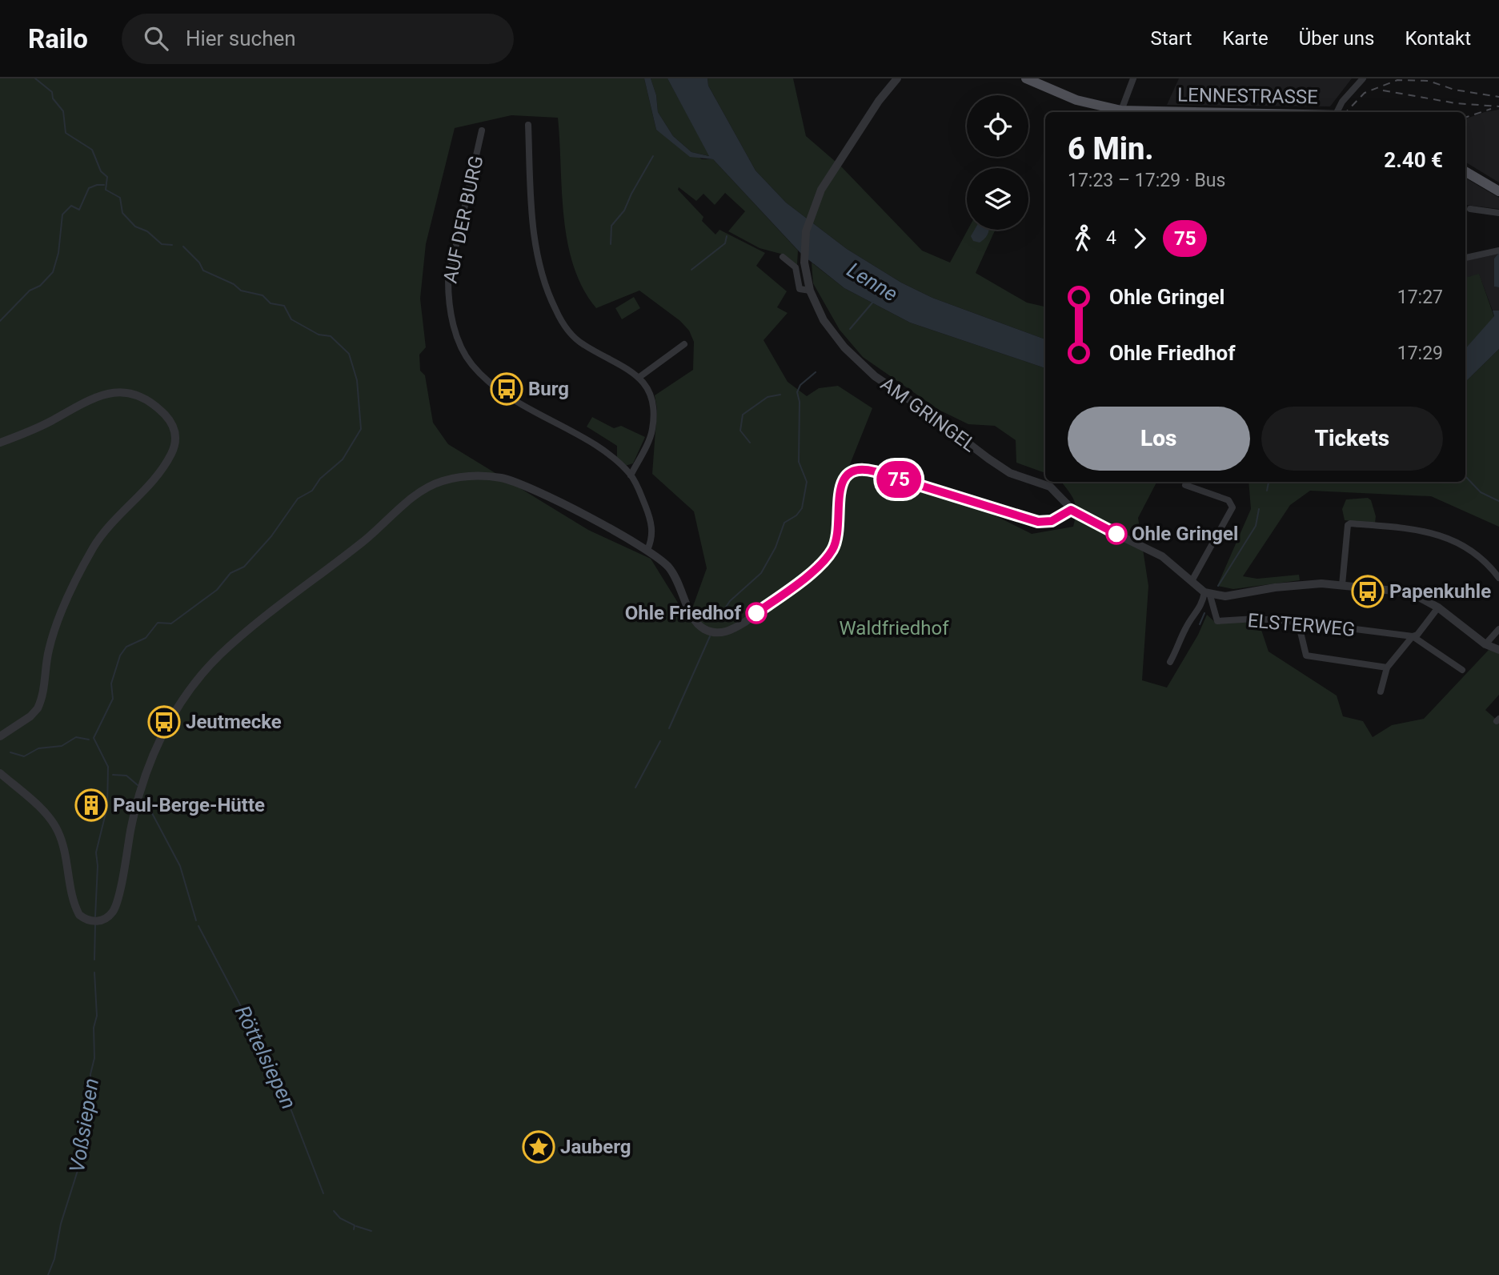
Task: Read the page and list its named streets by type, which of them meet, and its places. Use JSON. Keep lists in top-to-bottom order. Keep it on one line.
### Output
{"streets":{"main road":["LENNESTRASSE"],"street":["AUF DER BURG","AM GRINGEL","ELSTERWEG"]},"water":["Lenne","Röttelsiepen","Voßsiepen"],"parks":["Waldfriedhof"],"places":{"bus stop":["Burg","Papenkuhle","Jeutmecke"],"other":["Ohle Gringel","Ohle Friedhof"],"building":["Paul-Berge-Hütte"],"place":["Jauberg"]},"lines":["bus line 75"],"page":{"header":"Railo","search":"Hier suchen","nav":["Start","Karte","Über uns","Kontakt"],"on_map":"75","heading":["6 Min.","17:23 – 17:29 · Bus","2.40 €"],"legs":["4","75"],"list":[{"name":"Ohle Gringel","value":"17:27"},{"name":"Ohle Friedhof","value":"17:29"}],"buttons":["Los","Tickets"]}}
